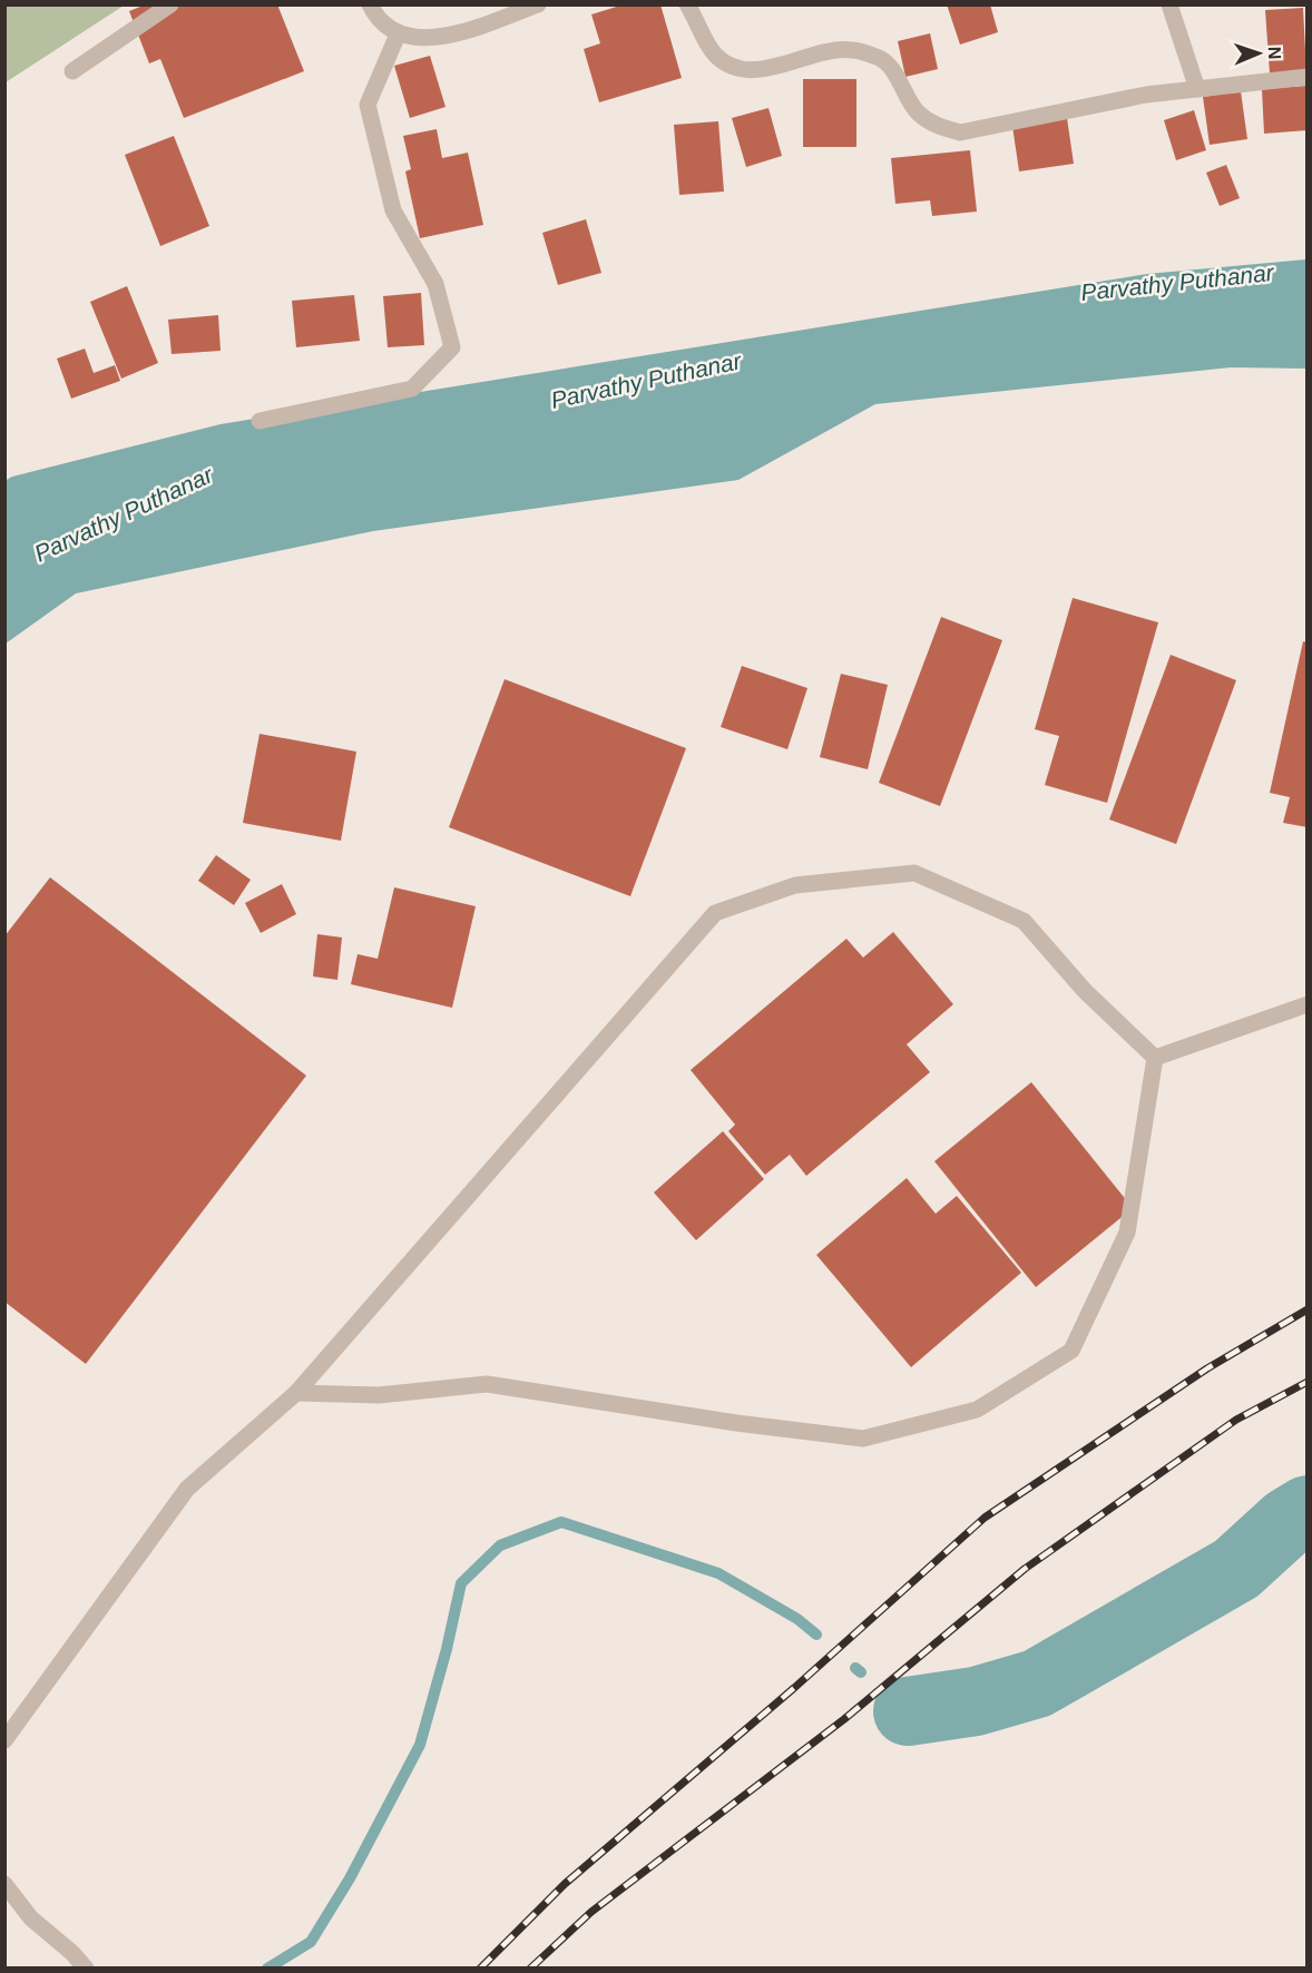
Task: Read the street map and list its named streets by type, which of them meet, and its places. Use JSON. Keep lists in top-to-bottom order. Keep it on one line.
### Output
{"water":["Parvathy Puthanar"],"north":"right"}
